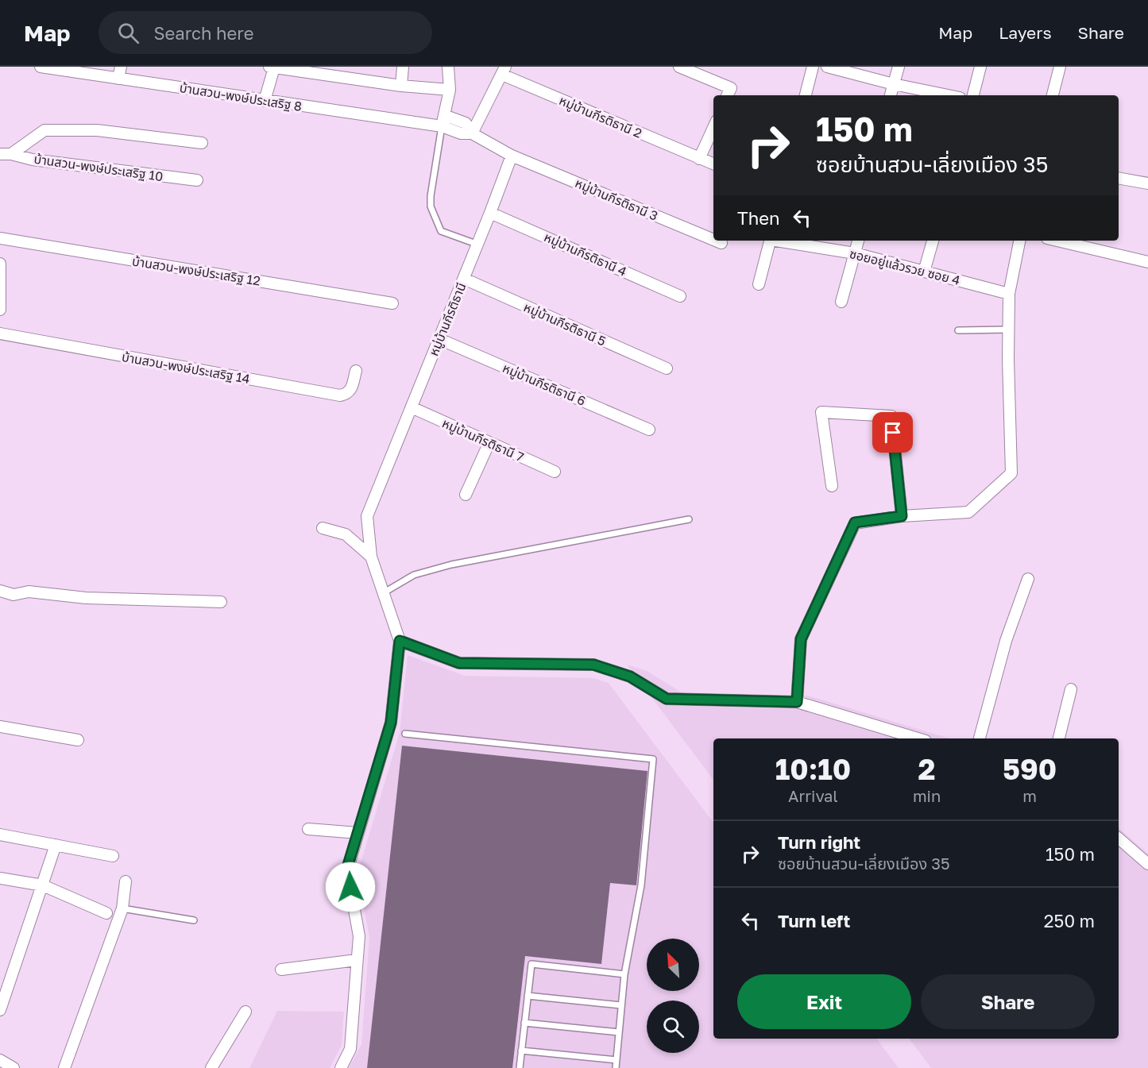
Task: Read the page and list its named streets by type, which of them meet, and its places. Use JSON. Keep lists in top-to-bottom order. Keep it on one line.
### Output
{"streets":{"street":["บ้านสวน-พงษ์ประเสริฐ 8","หมู่บ้านกีรติธานี 2","บ้านสวน-พงษ์ประเสริฐ 10","หมู่บ้านกีรติธานี 3","หมู่บ้านกีรติธานี 4","ซอยอยู่แล้วรวย ซอย 4","บ้านสวน-พงษ์ประเสริฐ 12","หมู่บ้านกีรติธานี","หมู่บ้านกีรติธานี 5","บ้านสวน-พงษ์ประเสริฐ 14","หมู่บ้านกีรติธานี 6","หมู่บ้านกีรติธานี 7"]},"crossings":[["หมู่บ้านกีรติธานี 3","หมู่บ้านกีรติธานี"],["หมู่บ้านกีรติธานี 4","หมู่บ้านกีรติธานี"],["หมู่บ้านกีรติธานี","หมู่บ้านกีรติธานี 5"],["หมู่บ้านกีรติธานี","หมู่บ้านกีรติธานี 6"],["หมู่บ้านกีรติธานี","หมู่บ้านกีรติธานี 7"]],"north":"top left","page":{"header":"Map","search":"Search here","nav":["Map","Layers","Share"],"turn":["150 m","ซอยบ้านสวน-เลี่ยงเมือง 35"],"then":"Then","eta":["10:10","Arrival","2","min","590","m"],"list":[{"name":"Turn right","note":"ซอยบ้านสวน-เลี่ยงเมือง 35","value":"150 m"},{"name":"Turn left","value":"250 m"}],"buttons":["Exit","Share"]}}
